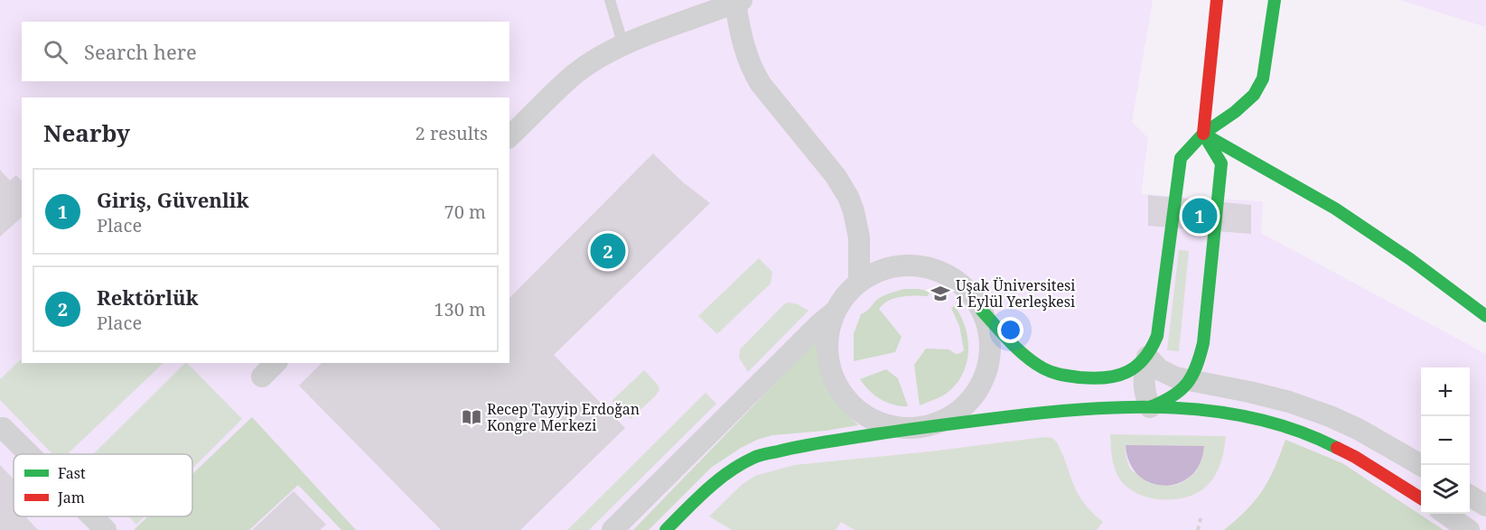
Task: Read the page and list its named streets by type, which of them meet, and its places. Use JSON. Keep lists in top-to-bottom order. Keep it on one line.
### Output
{"places":{"school or university":["Uşak Üniversitesi 1 Eylül Yerleşkesi"],"library":["Recep Tayyip Erdoğan Kongre Merkezi"]},"legend":["Fast","Jam"],"page":{"search":"Search here","heading":["Nearby","2 results"],"list":[{"mark":"1","name":"Giriş, Güvenlik","note":"Place","value":"70 m"},{"mark":"2","name":"Rektörlük","note":"Place","value":"130 m"}],"pins":["1","2"],"map_buttons":["+","−"]}}
